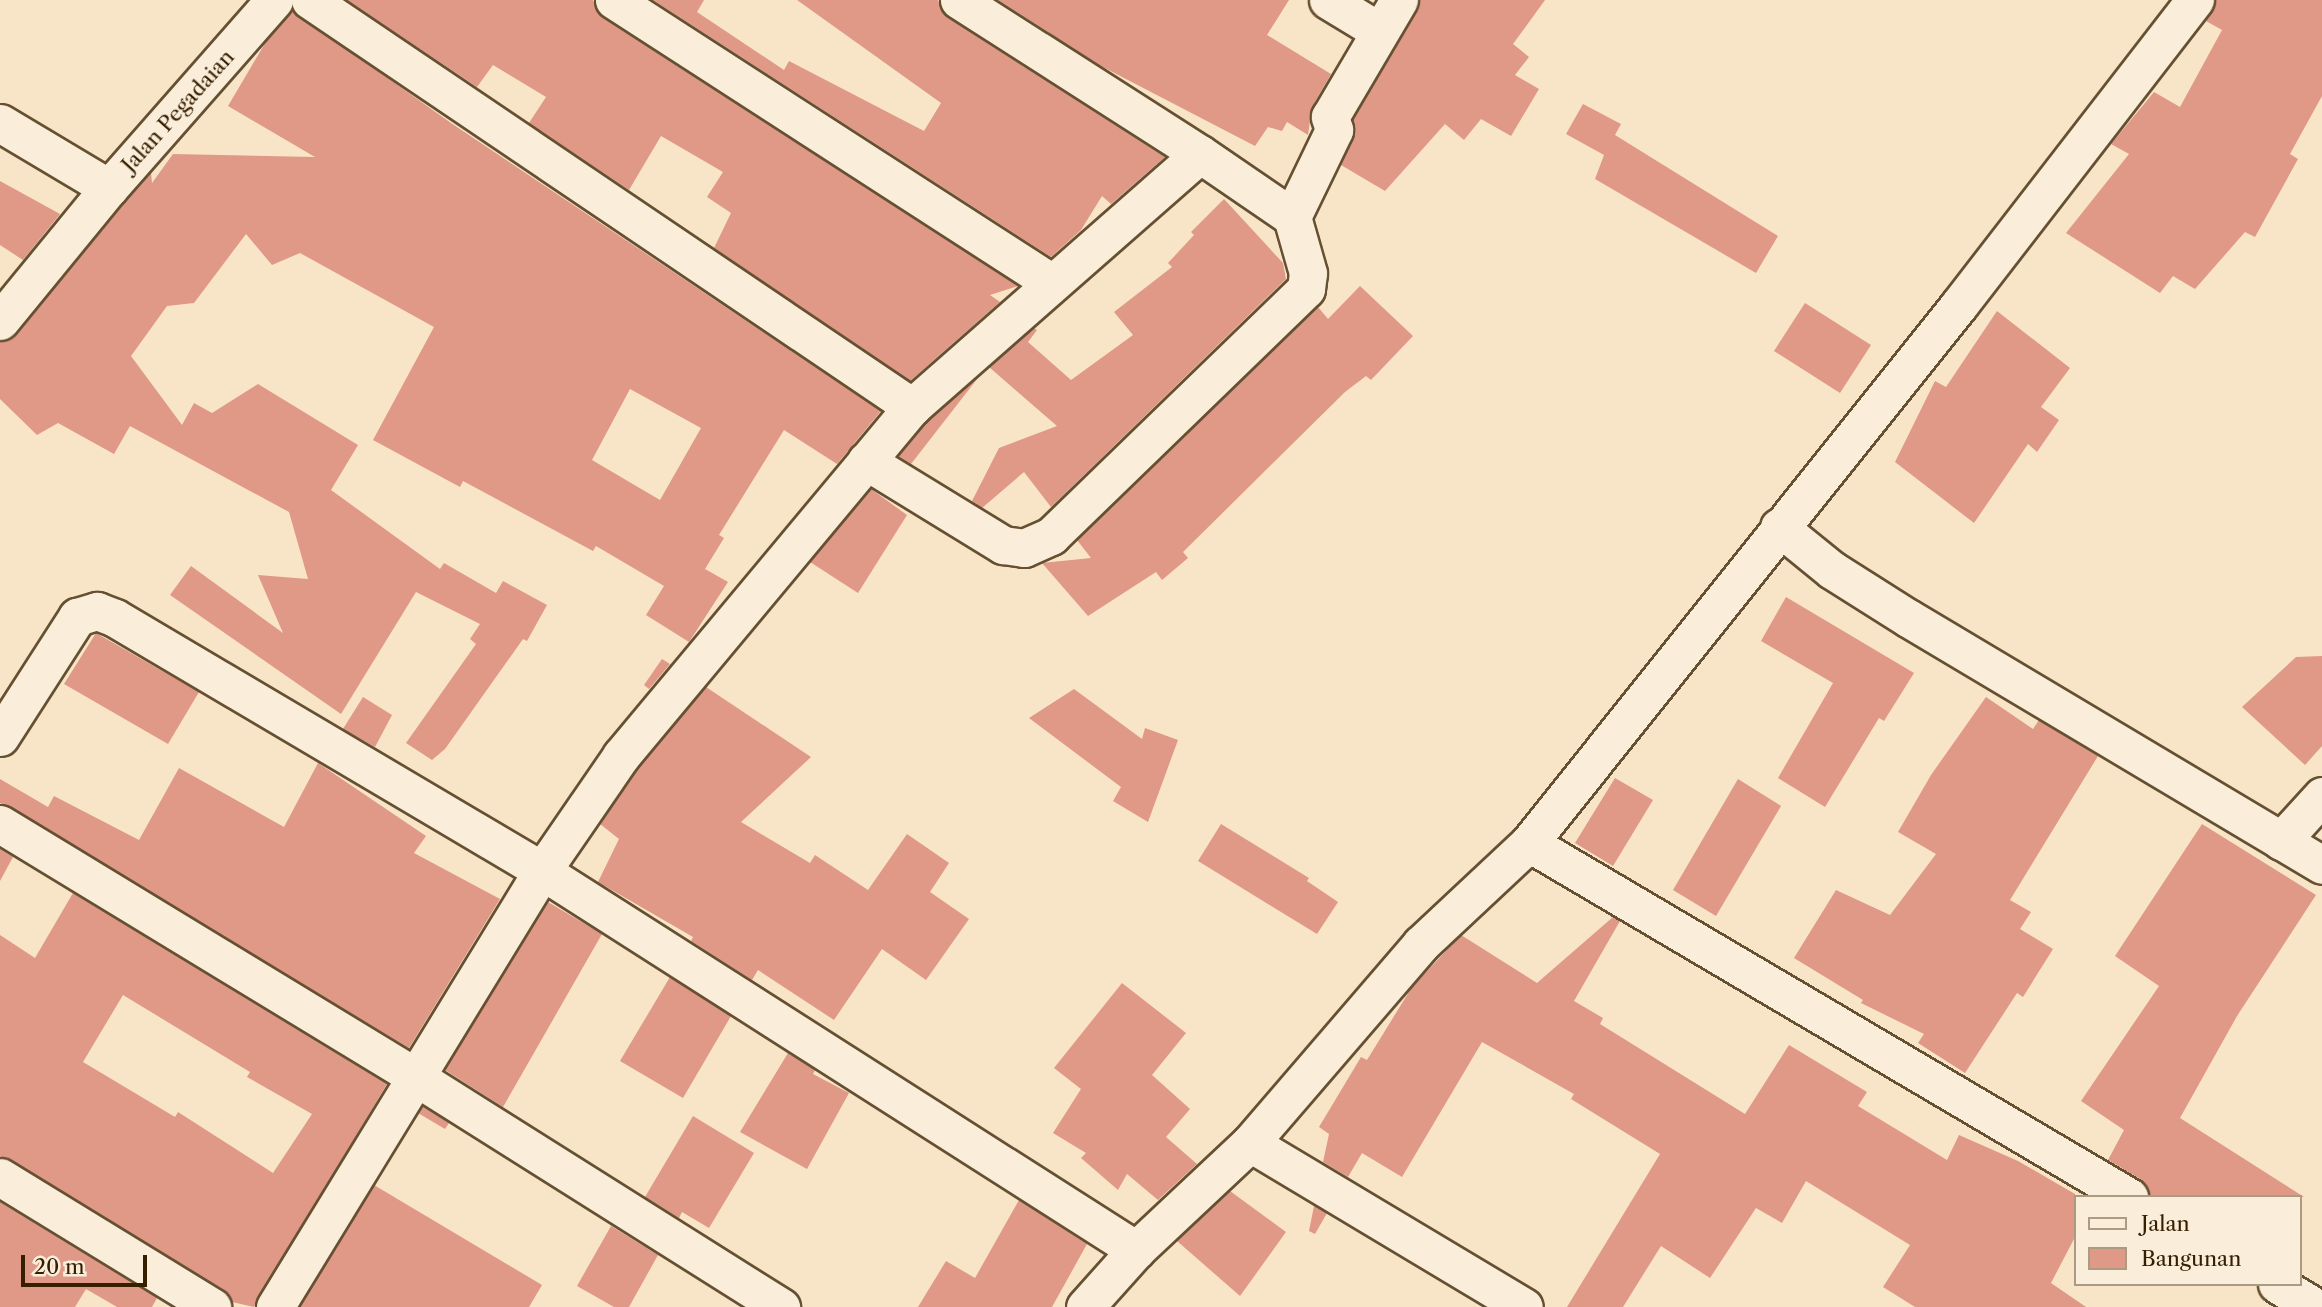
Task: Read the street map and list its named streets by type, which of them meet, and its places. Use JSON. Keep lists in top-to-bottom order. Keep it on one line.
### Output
{"streets":{"street":["Jalan Pegadaian"]},"legend":["Jalan","Bangunan"],"scale_bar":"20 m"}
